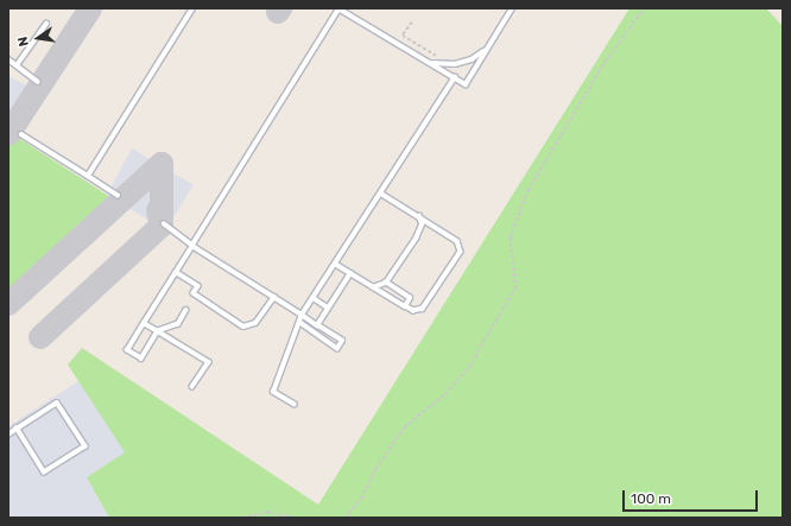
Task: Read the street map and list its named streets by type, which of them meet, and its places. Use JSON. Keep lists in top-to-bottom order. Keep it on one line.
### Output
{"scale_bar":"100 m","north":"left"}
